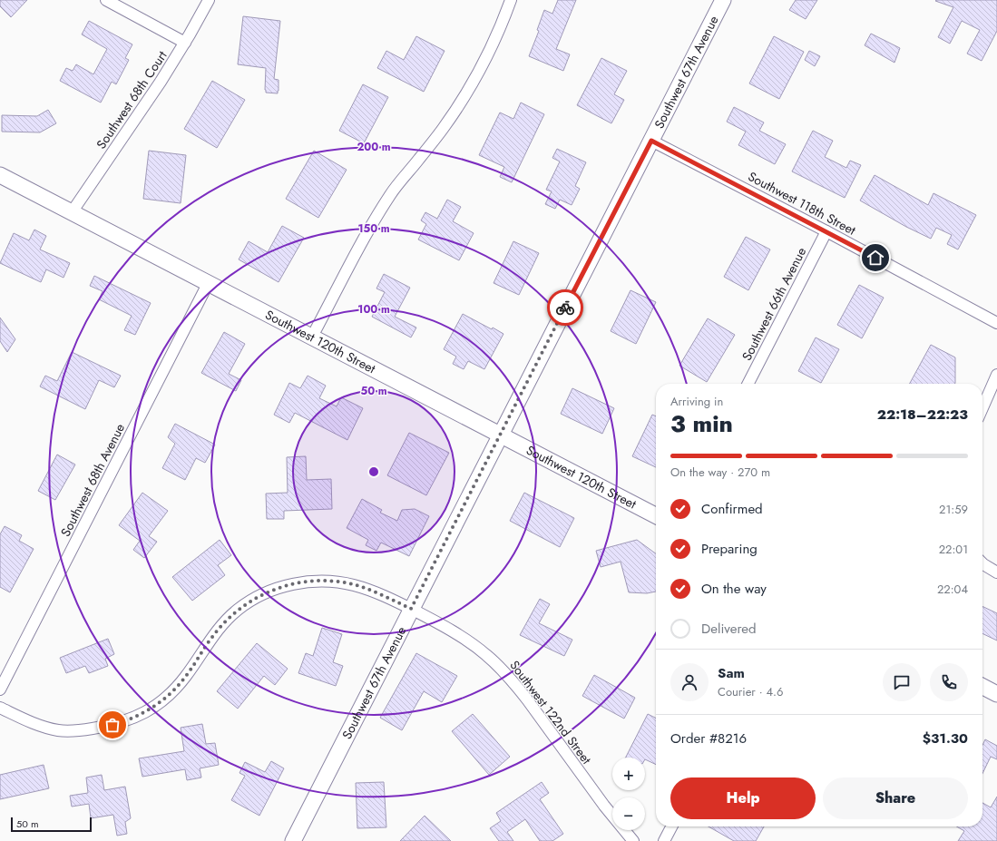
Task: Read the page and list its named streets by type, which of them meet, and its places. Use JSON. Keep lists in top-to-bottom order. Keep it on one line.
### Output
{"streets":{"main road":["Southwest 67th Avenue","Southwest 120th Street"],"street":["Southwest 68th Court","Southwest 118th Street","Southwest 66th Avenue","Southwest 68th Avenue","Southwest 122nd Street"]},"crossings":[["Southwest 67th Avenue","Southwest 118th Street"],["Southwest 67th Avenue","Southwest 120th Street"],["Southwest 67th Avenue","Southwest 122nd Street"],["Southwest 68th Court","Southwest 120th Street"],["Southwest 118th Street","Southwest 66th Avenue"],["Southwest 120th Street","Southwest 68th Avenue"]],"scale_bar":"50 m","page":{"heading":["3 min","Arriving in","22:18–22:23"],"panel":["Sam","Courier · 4.6","Order #8216","$31.30"],"bar":"On the way · 270 m","list":[["Confirmed","21:59"],["Preparing","22:01"],["On the way","22:04"],"Delivered"],"map_buttons":["+","−"],"buttons":["Help","Share"],"scale":"50 m"},"rings":["200 m","150 m","100 m","50 m"]}
